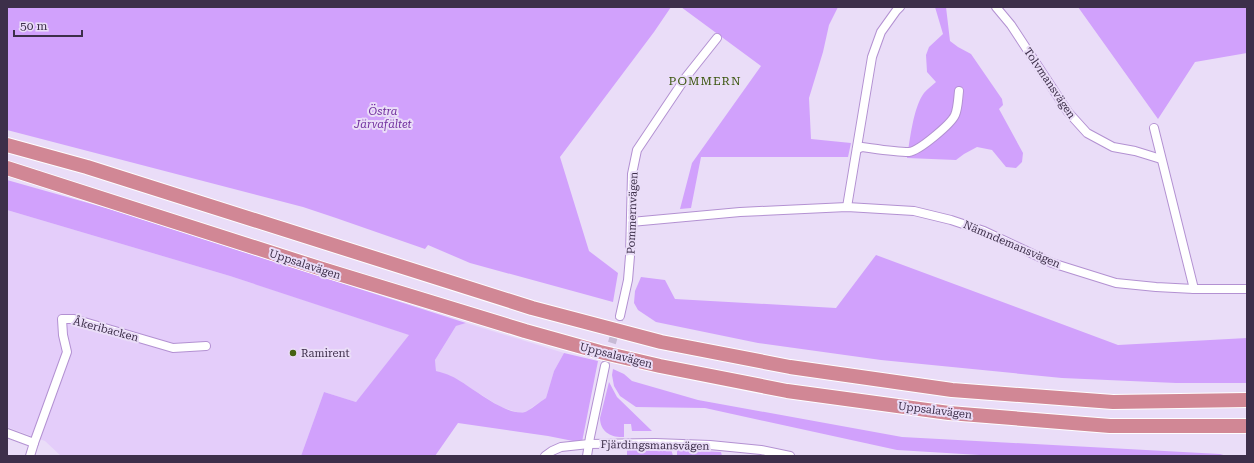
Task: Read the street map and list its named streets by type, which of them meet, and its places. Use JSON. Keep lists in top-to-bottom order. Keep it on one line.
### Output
{"streets":{"highway":["Uppsalavägen"],"street":["Tolvmansvägen","Pommernvägen","Nämndemansvägen","Åkeribacken","Fjärdingsmansvägen"]},"crossings":[["Pommernvägen","Nämndemansvägen"]],"districts":["POMMERN"],"parks":["Östra Järvafältet"],"places":["Ramirent"],"scale_bar":"50 m"}
